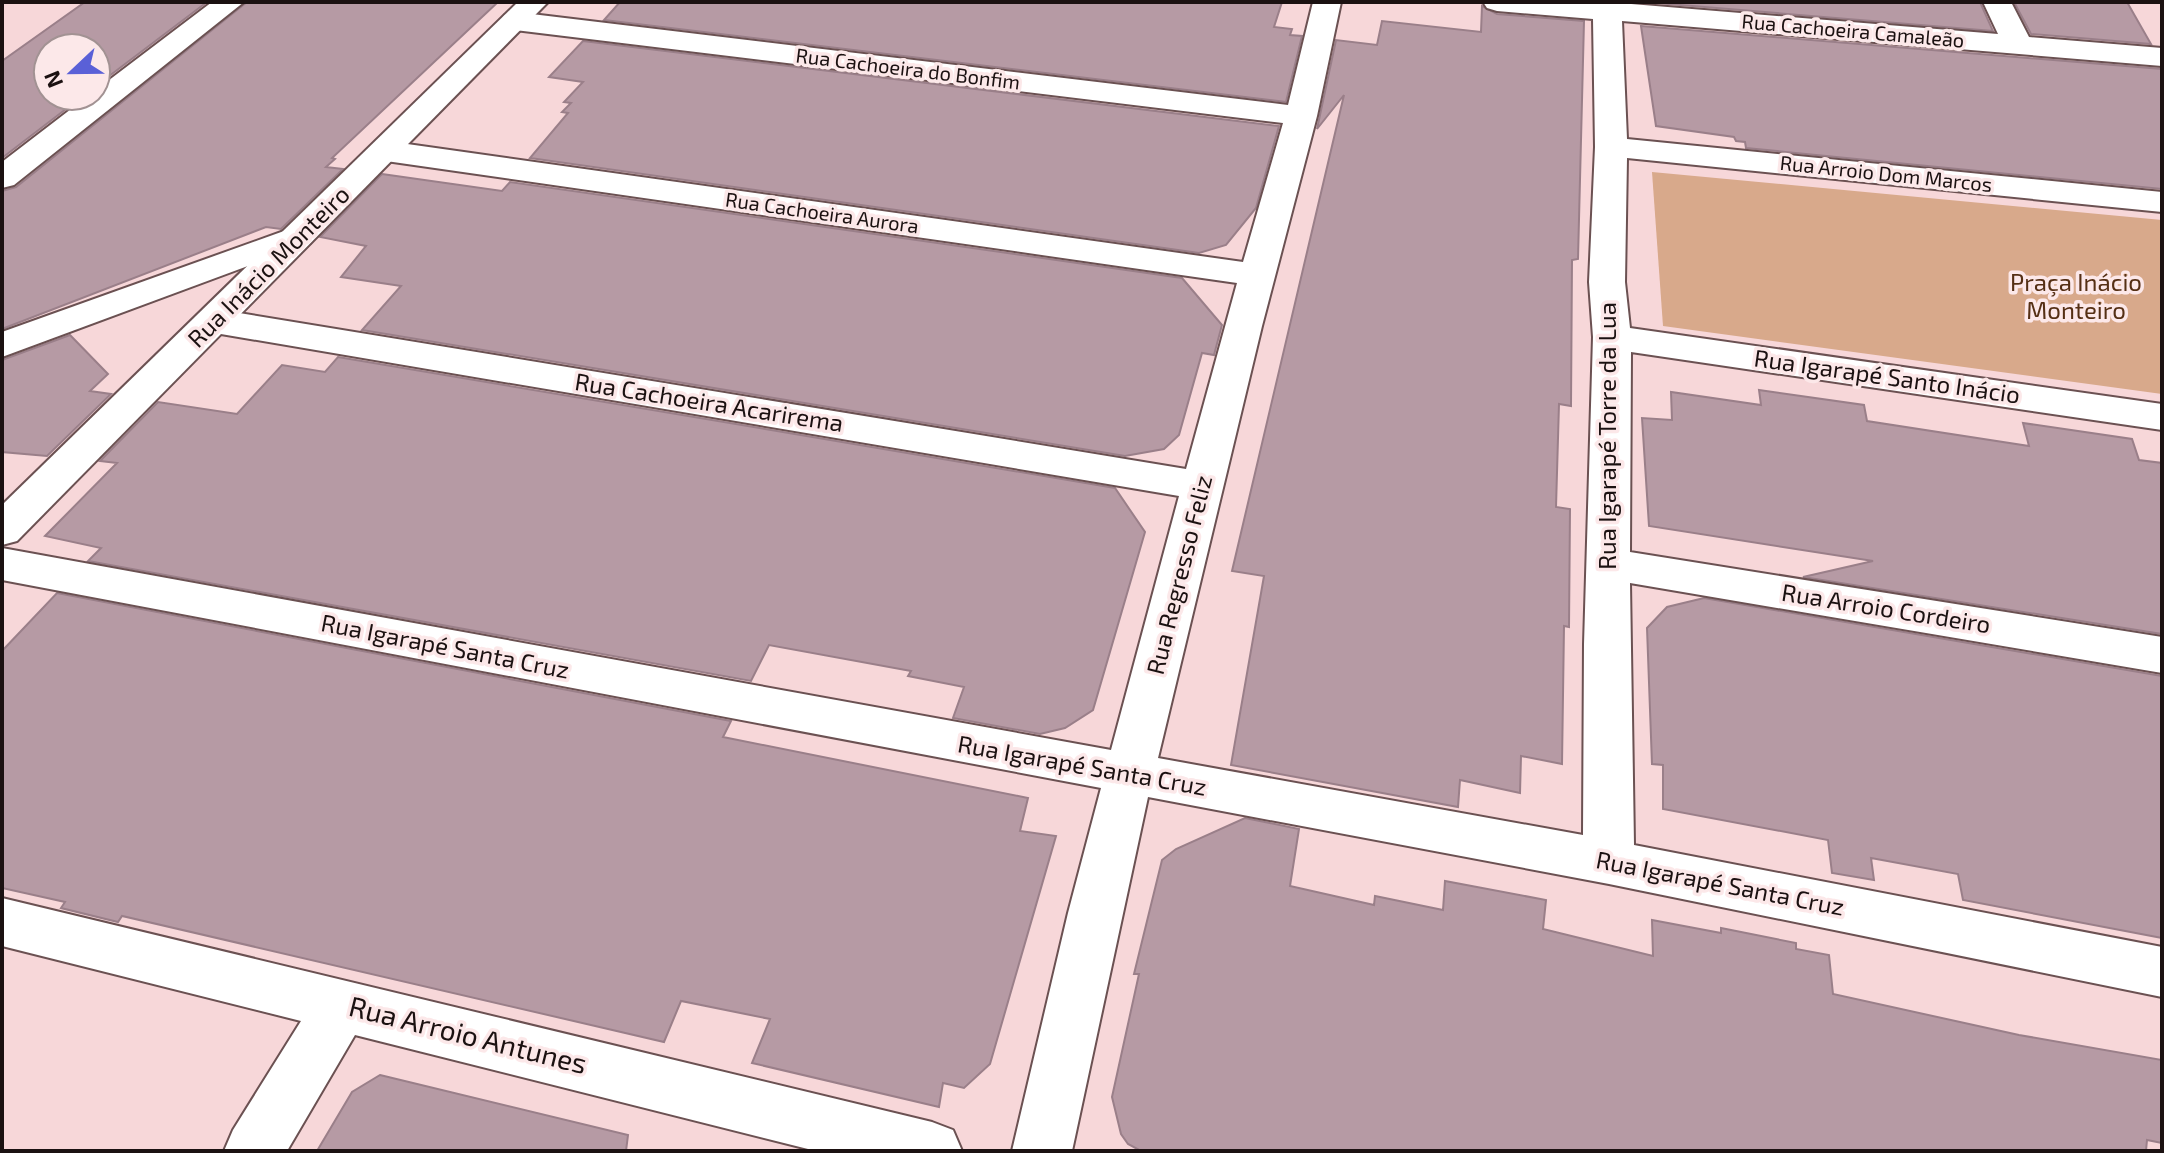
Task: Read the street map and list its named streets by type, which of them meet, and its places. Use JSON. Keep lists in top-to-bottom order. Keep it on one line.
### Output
{"streets":{"street":["Rua Cachoeira Camaleão","Rua Cachoeira do Bonfim","Rua Arroio Dom Marcos","Rua Cachoeira Aurora","Rua Inácio Monteiro","Rua Igarapé Santo Inácio","Rua Cachoeira Acarirema","Rua Igarapé Torre da Lua","Rua Regresso Feliz","Rua Arroio Cordeiro","Rua Igarapé Santa Cruz","Rua Arroio Antunes"]},"crossings":[["Rua Cachoeira Camaleão","Rua Igarapé Torre da Lua"],["Rua Cachoeira do Bonfim","Rua Inácio Monteiro"],["Rua Cachoeira do Bonfim","Rua Regresso Feliz"],["Rua Arroio Dom Marcos","Rua Igarapé Torre da Lua"],["Rua Cachoeira Aurora","Rua Inácio Monteiro"],["Rua Cachoeira Aurora","Rua Regresso Feliz"],["Rua Inácio Monteiro","Rua Cachoeira Acarirema"],["Rua Igarapé Santo Inácio","Rua Igarapé Torre da Lua"],["Rua Cachoeira Acarirema","Rua Regresso Feliz"],["Rua Igarapé Torre da Lua","Rua Arroio Cordeiro"],["Rua Igarapé Torre da Lua","Rua Igarapé Santa Cruz"],["Rua Regresso Feliz","Rua Igarapé Santa Cruz"]],"parks":["Praça Inácio Monteiro"],"north":"left"}
